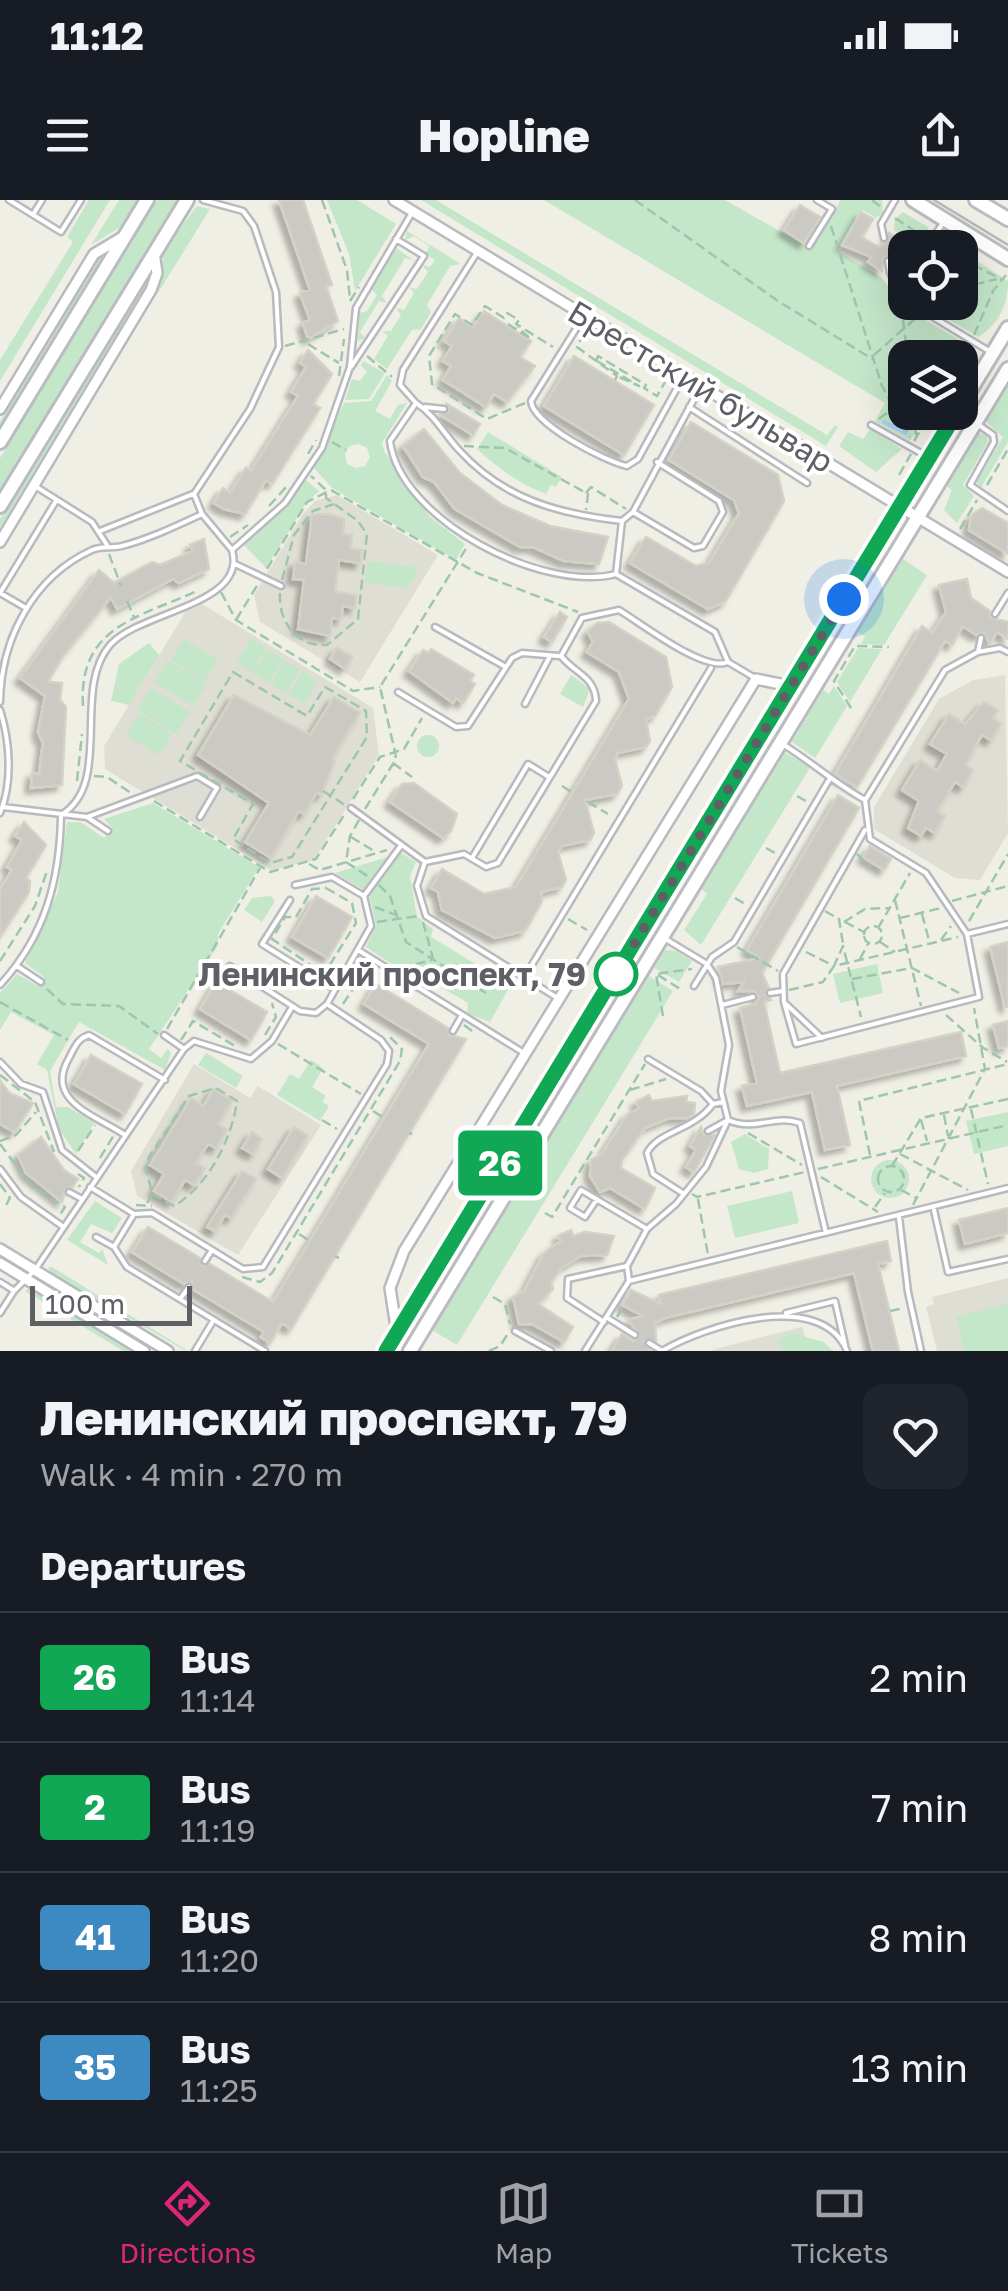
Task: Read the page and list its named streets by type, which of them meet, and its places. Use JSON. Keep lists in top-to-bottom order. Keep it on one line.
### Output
{"streets":{"street":["Брестский бульвар"]},"places":["Ленинский проспект, 79"],"lines":["bus line 26"],"scale_bar":"100 m","page":{"status":"11:12","header":"Hopline","on_map":"26","scale":"100 m","heading":[["Ленинский проспект, 79","Walk · 4 min · 270 m"],"Departures"],"list":[{"mark":"26","name":"Bus","note":"11:14","value":"2 min"},{"mark":"2","name":"Bus","note":"11:19","value":"7 min"},{"mark":"41","name":"Bus","note":"11:20","value":"8 min"},{"mark":"35","name":"Bus","note":"11:25","value":"13 min"}],"tabs":["Directions","Map","Tickets"]}}
